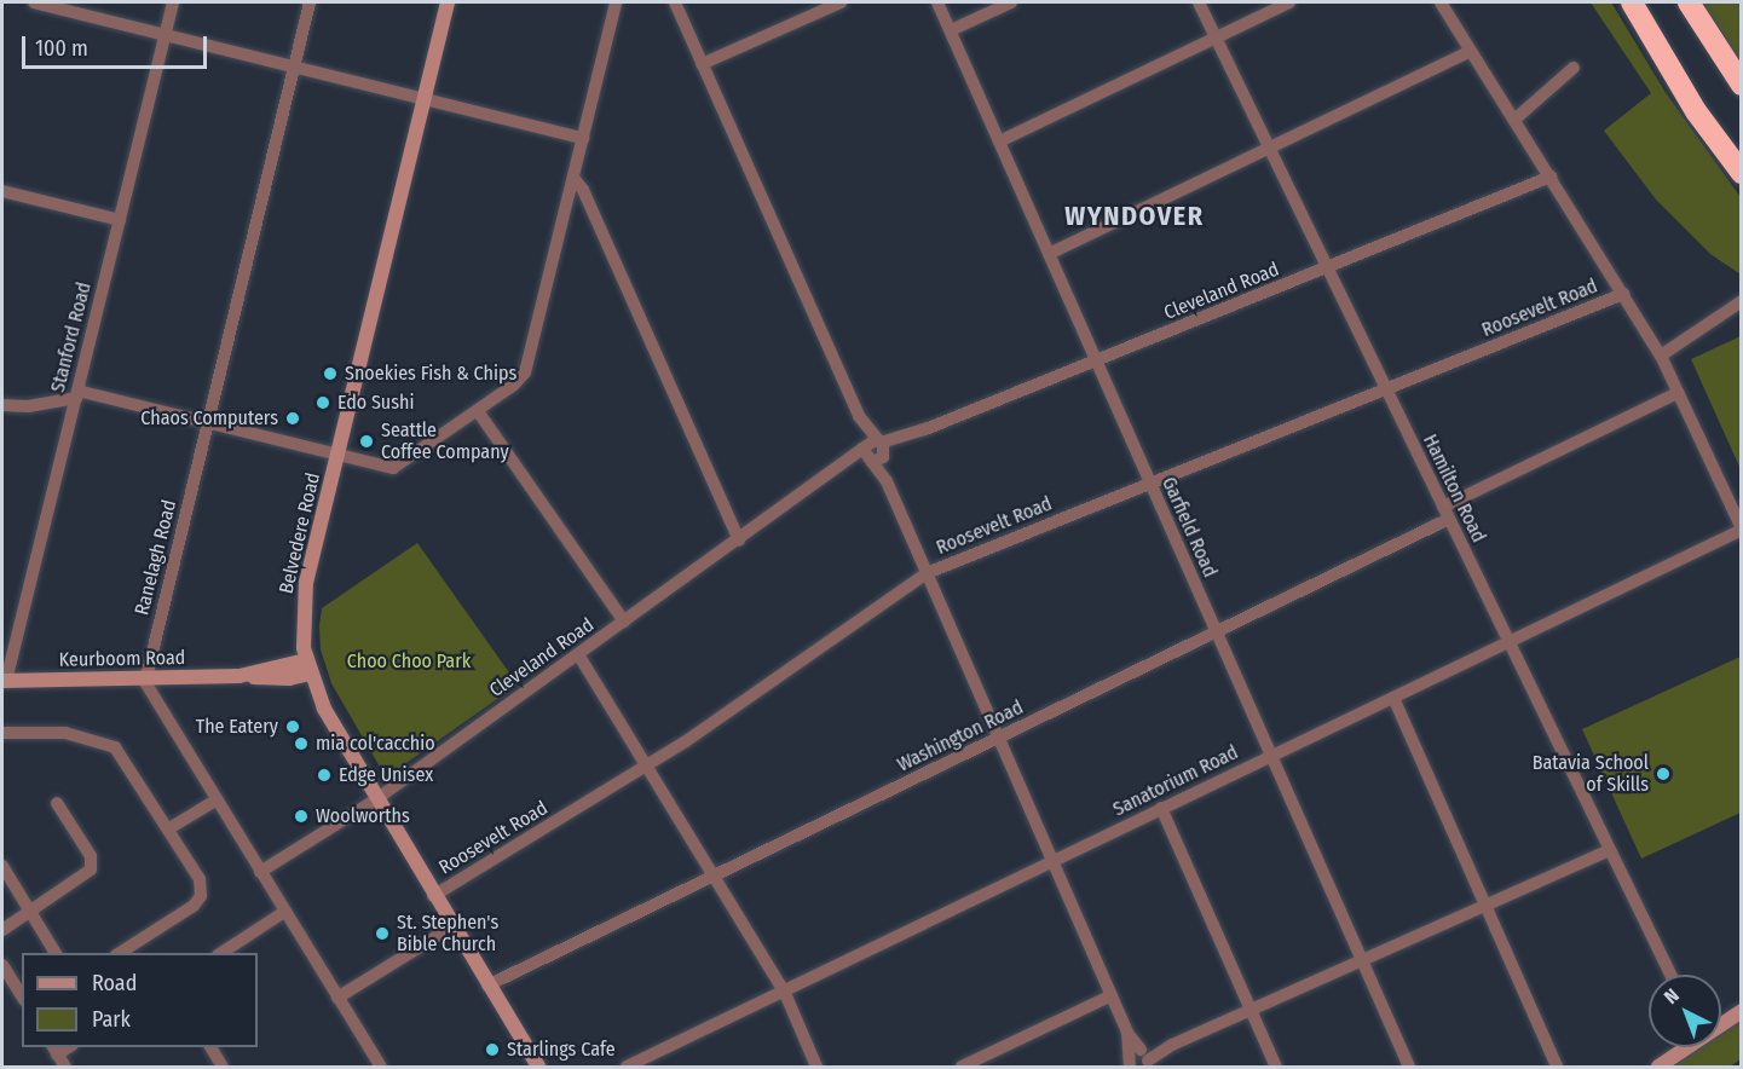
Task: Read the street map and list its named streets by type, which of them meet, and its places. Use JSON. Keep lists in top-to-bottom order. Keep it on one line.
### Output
{"streets":{"main road":["Belvedere Road","Keurboom Road"],"street":["Cleveland Road","Roosevelt Road","Stanford Road","Hamilton Road","Garfield Road","Ranelagh Road","Washington Road","Sanatorium Road"]},"crossings":[["Cleveland Road","Hamilton Road"],["Cleveland Road","Garfield Road"],["Cleveland Road","Belvedere Road"],["Roosevelt Road","Hamilton Road"],["Roosevelt Road","Garfield Road"],["Roosevelt Road","Belvedere Road"],["Stanford Road","Keurboom Road"],["Hamilton Road","Washington Road"],["Hamilton Road","Sanatorium Road"],["Garfield Road","Washington Road"],["Garfield Road","Sanatorium Road"],["Belvedere Road","Keurboom Road"],["Belvedere Road","Washington Road"],["Ranelagh Road","Keurboom Road"]],"districts":["WYNDOVER"],"parks":["Choo Choo Park"],"places":["Snoekies Fish & Chips","Edo Sushi","Chaos Computers","Seattle Coffee Company","The Eatery","mia col'cacchio","Batavia School of Skills","Edge Unisex","Woolworths","St. Stephen's Bible Church","Starlings Cafe"],"legend":["Road","Park"],"scale_bar":"100 m","north":"top left"}
